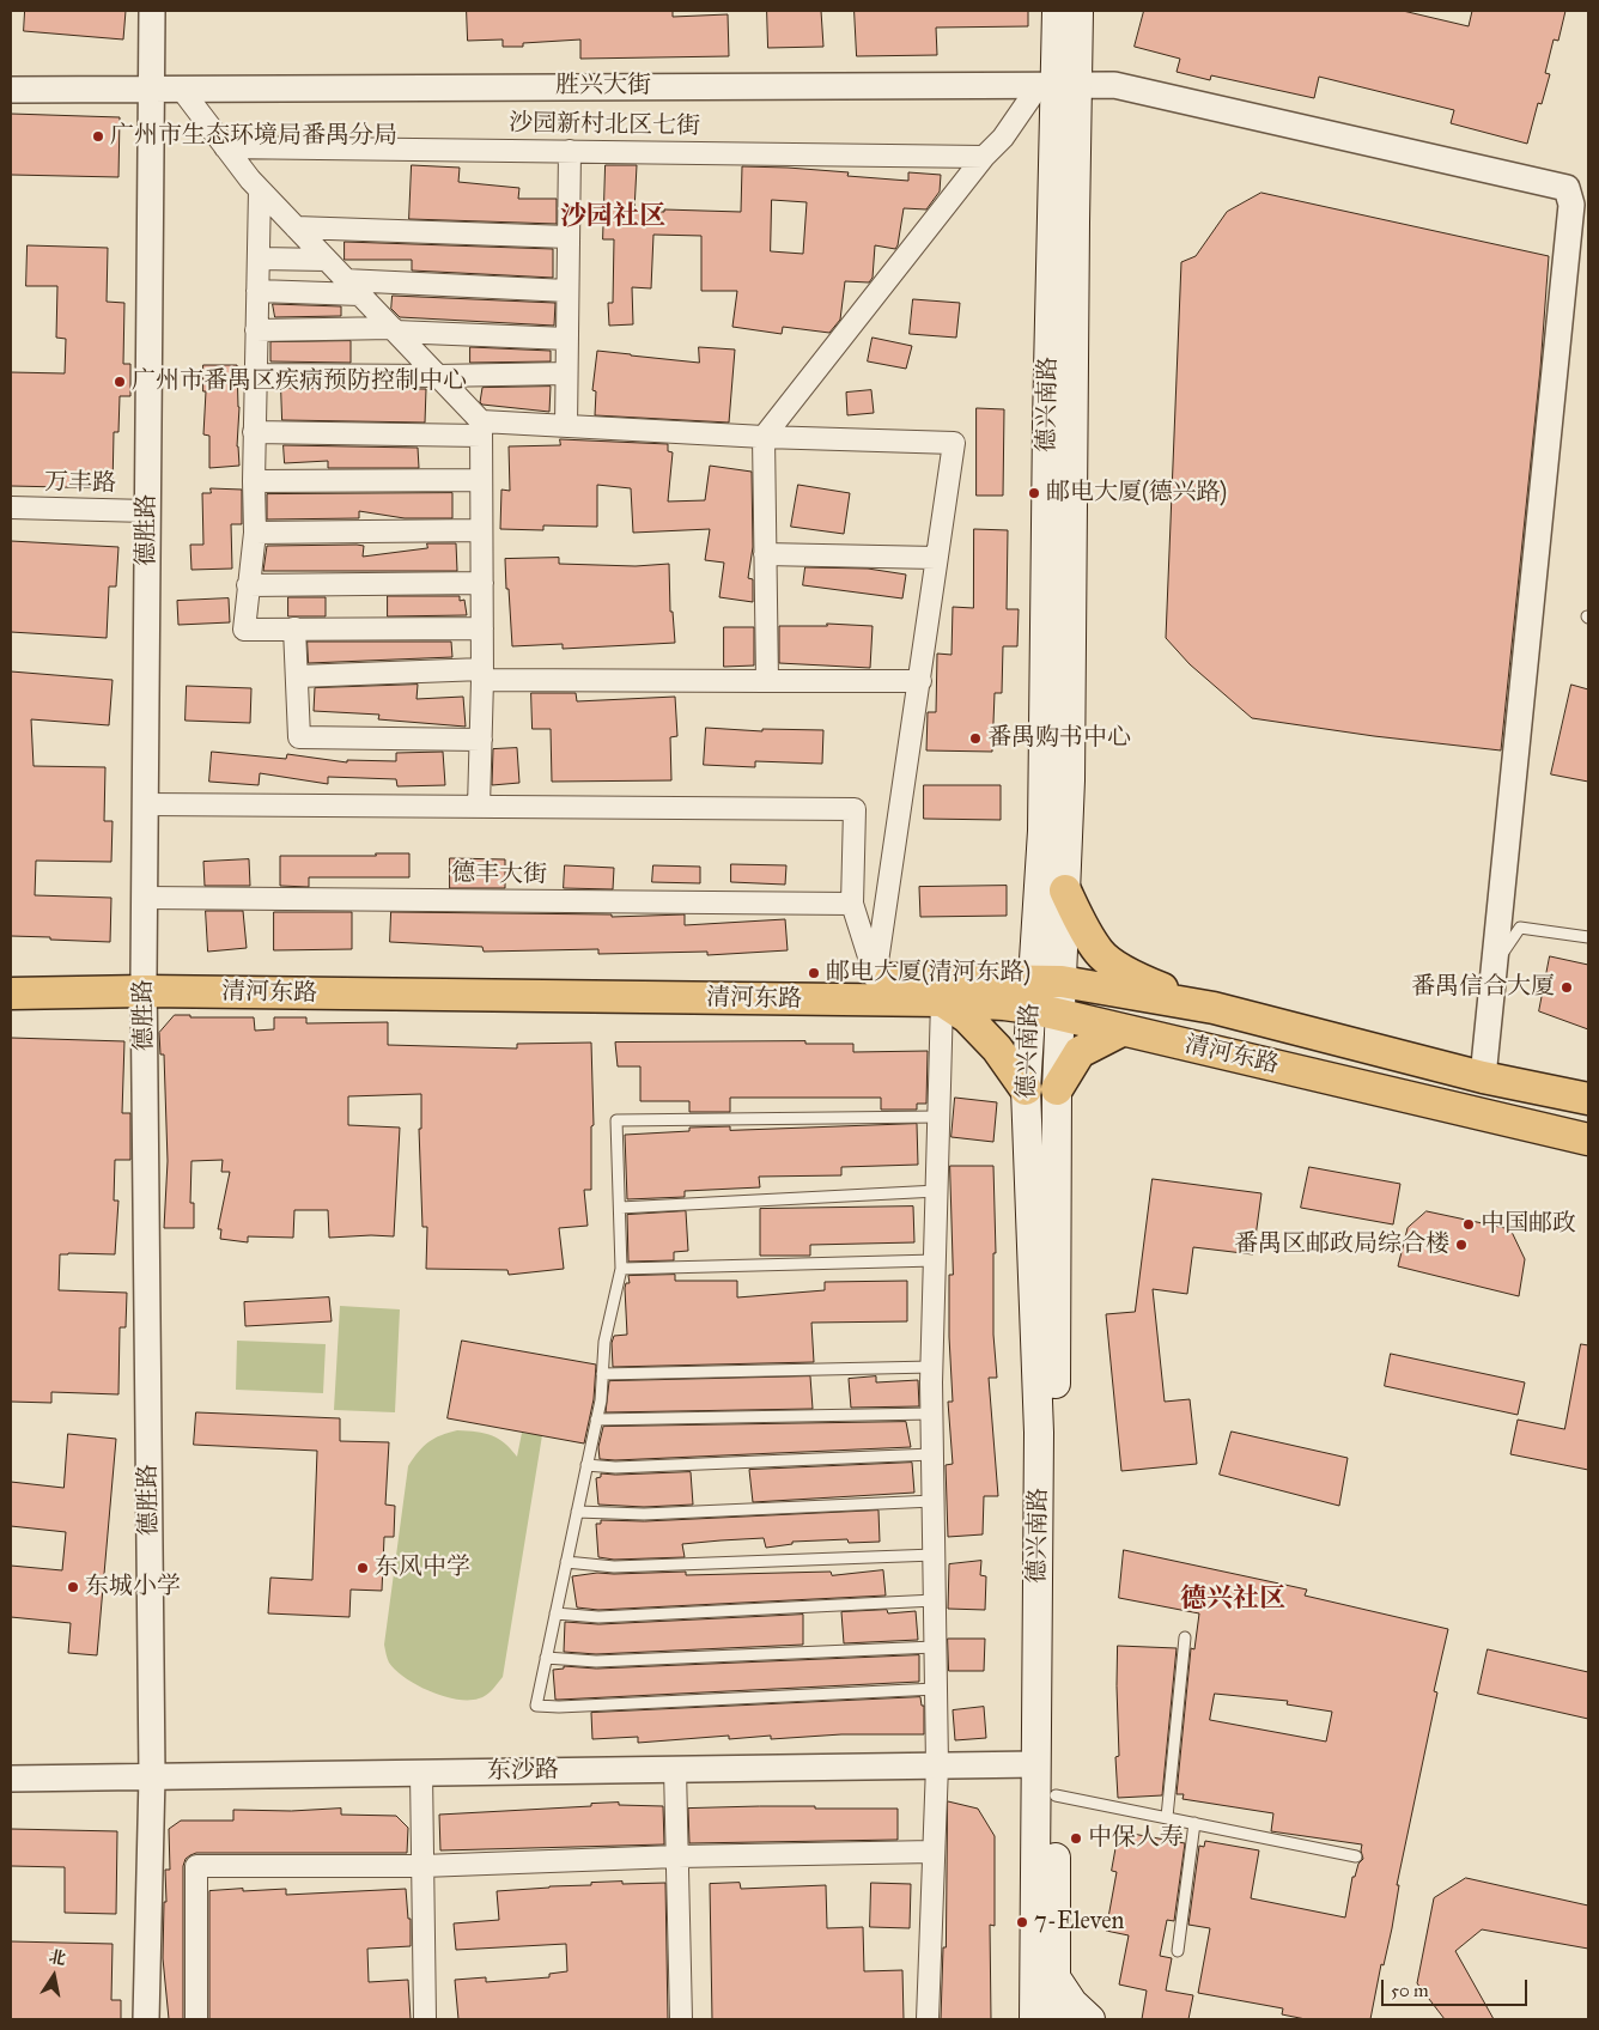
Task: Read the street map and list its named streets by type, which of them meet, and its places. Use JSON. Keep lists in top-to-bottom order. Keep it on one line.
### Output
{"streets":{"main road":["德兴南路","清河东路"],"street":["胜兴大街","沙园新村北区七街","万丰路","德胜路","德丰大街","东沙路"]},"crossings":[["胜兴大街","德兴南路"],["胜兴大街","德胜路"],["德兴南路","清河东路"],["德兴南路","东沙路"],["万丰路","德胜路"],["德胜路","德丰大街"],["德胜路","清河东路"],["德胜路","东沙路"]],"districts":["沙园社区","德兴社区"],"places":["广州市生态环境局番禺分局","广州市番禺区疾病预防控制中心","邮电大厦(德兴路)","番禺购书中心","邮电大厦(清河东路)","番禺信合大厦","中国邮政","番禺区邮政局综合楼","东风中学","东城小学","中保人寿","7-Eleven"],"scale_bar":"50 m","north":"top"}
